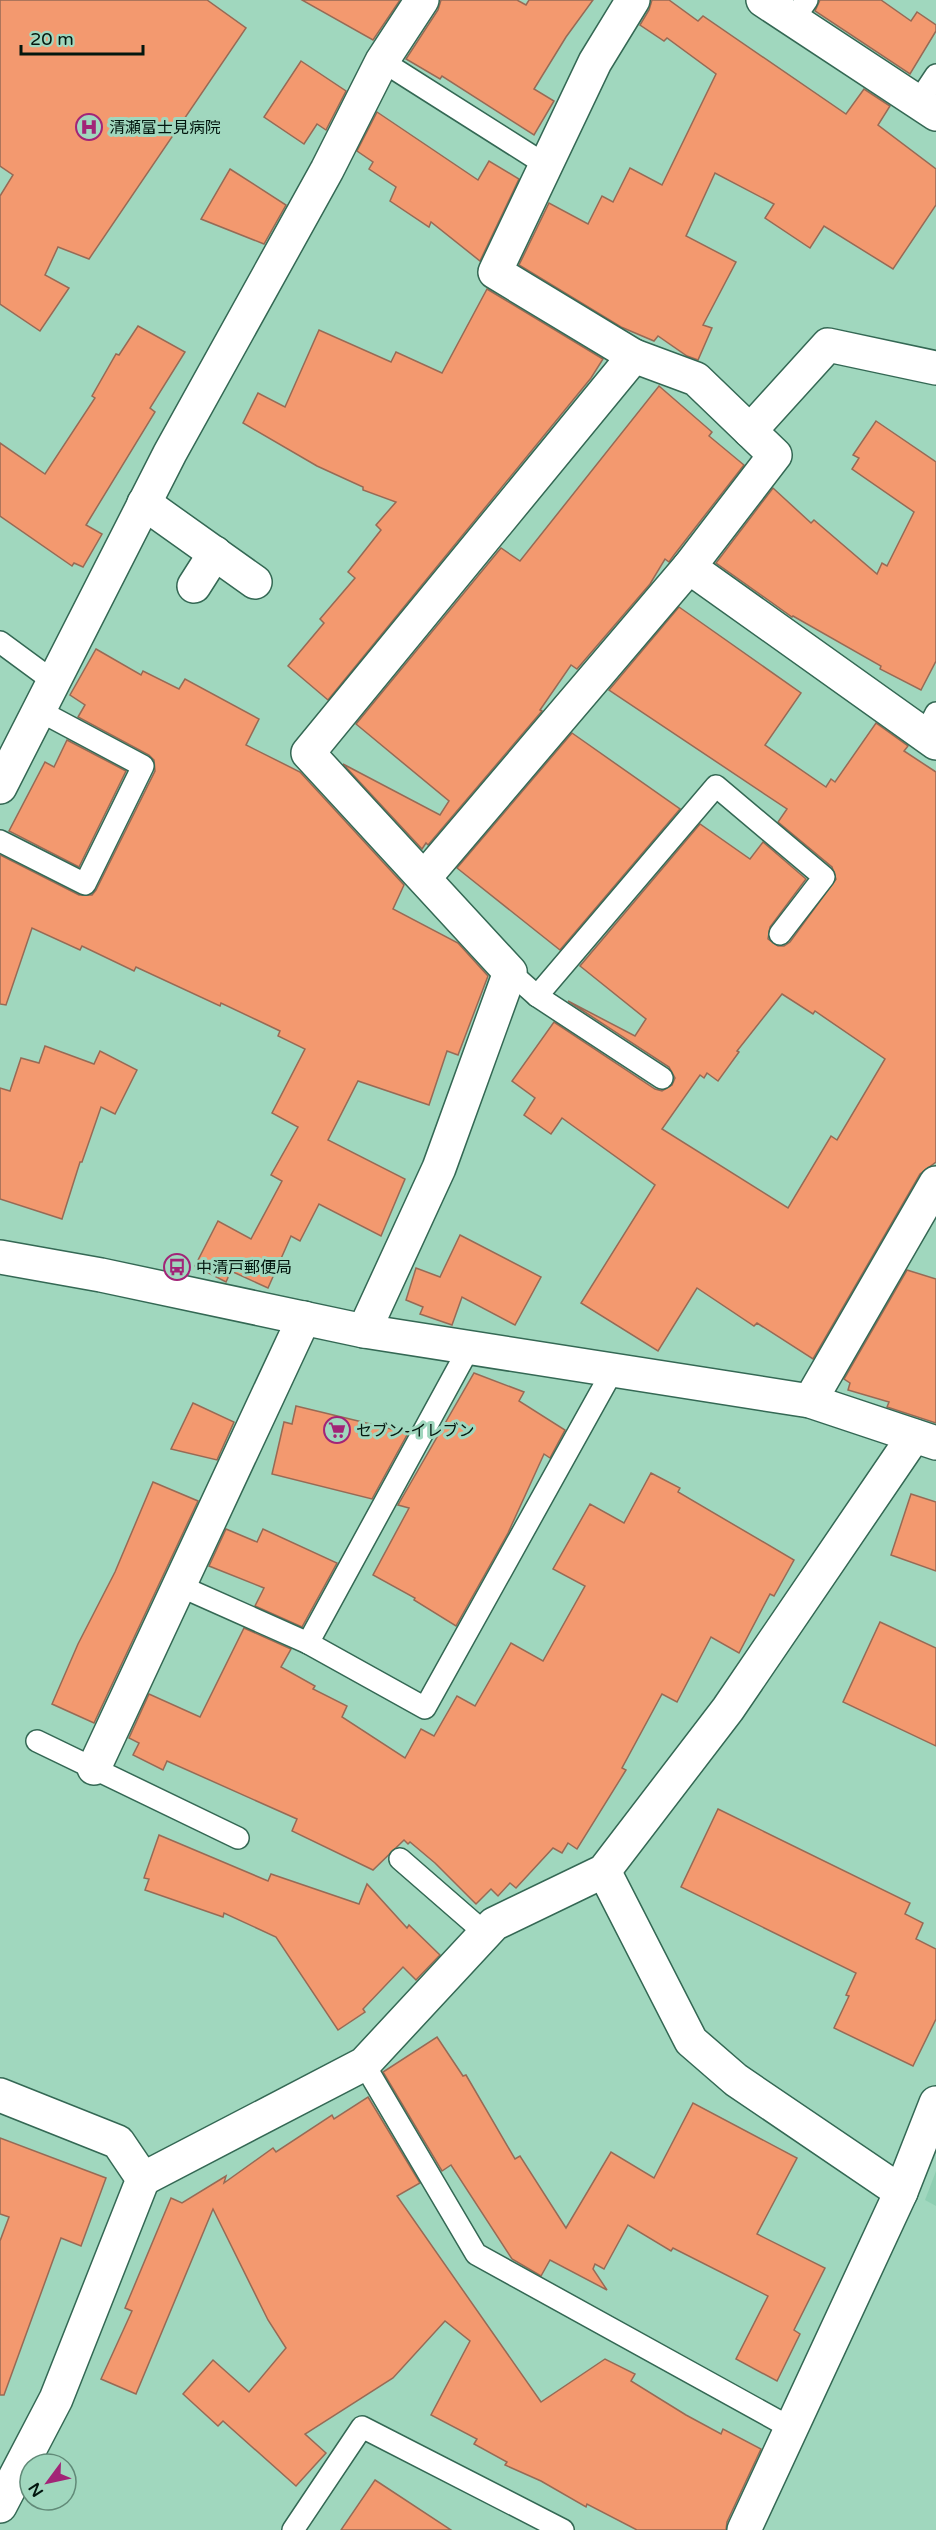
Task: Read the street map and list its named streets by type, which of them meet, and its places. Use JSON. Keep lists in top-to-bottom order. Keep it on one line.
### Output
{"places":{"hospital":["清瀬富士見病院"],"bus stop":["中清戸郵便局"],"supermarket":["セブン-イレブン"]},"scale_bar":"20 m","north":"bottom left"}
